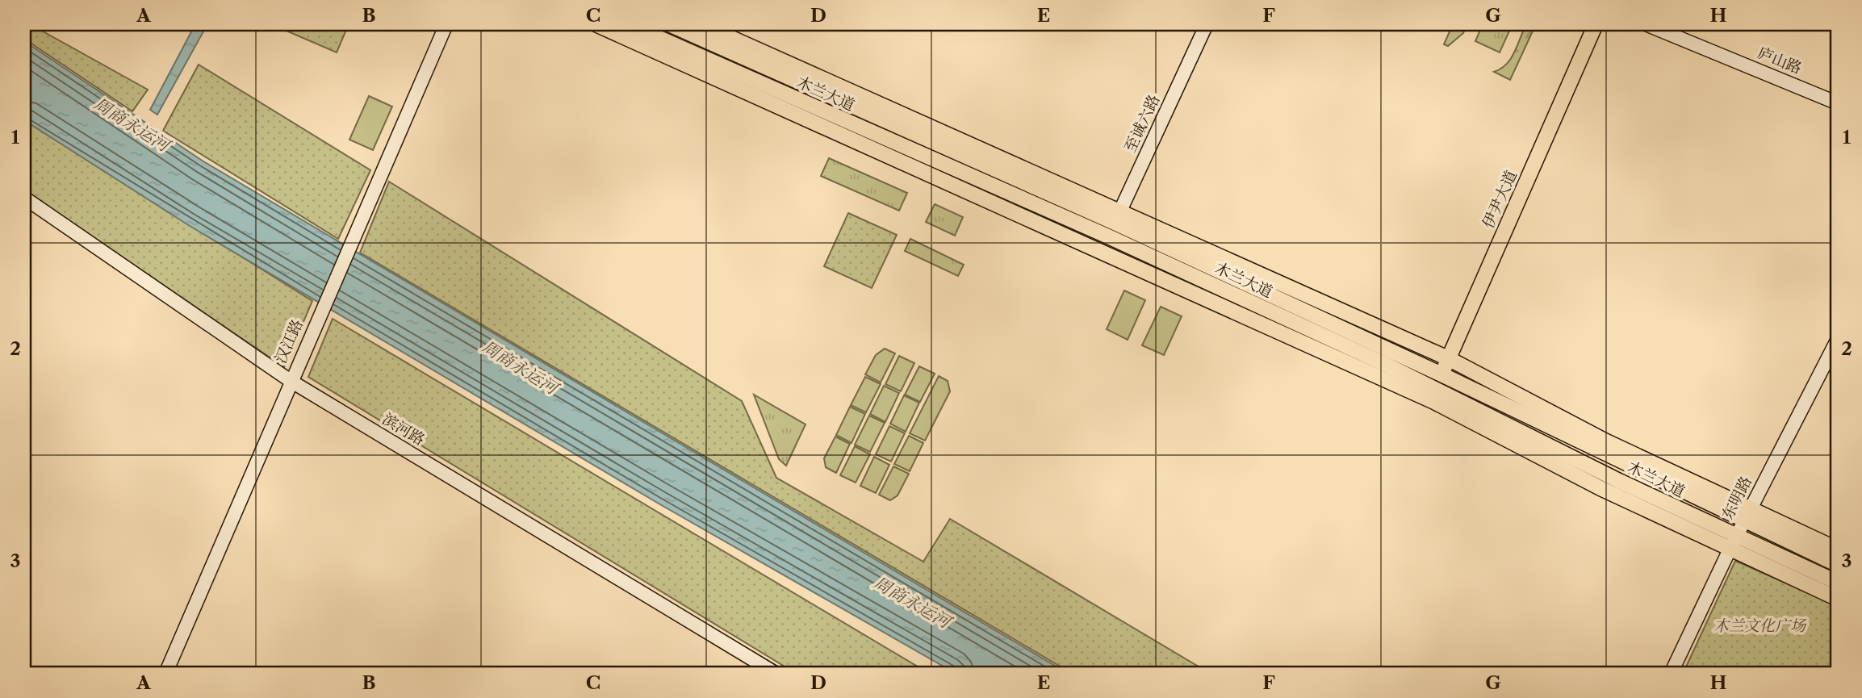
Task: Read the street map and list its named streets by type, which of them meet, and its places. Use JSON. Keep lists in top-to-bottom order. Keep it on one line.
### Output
{"streets":{"main road":["木兰大道","伊尹大道"],"street":["庐山路","至诚六路","汉江路","滨河路","东明路"]},"crossings":[["木兰大道","至诚六路"],["木兰大道","伊尹大道"],["木兰大道","东明路"],["汉江路","滨河路"]],"water":["周商永运河"],"parks":["木兰文化广场"],"grid":{"columns":["A","B","C","D","E","F","G","H"],"rows":["1","2","3"]}}
